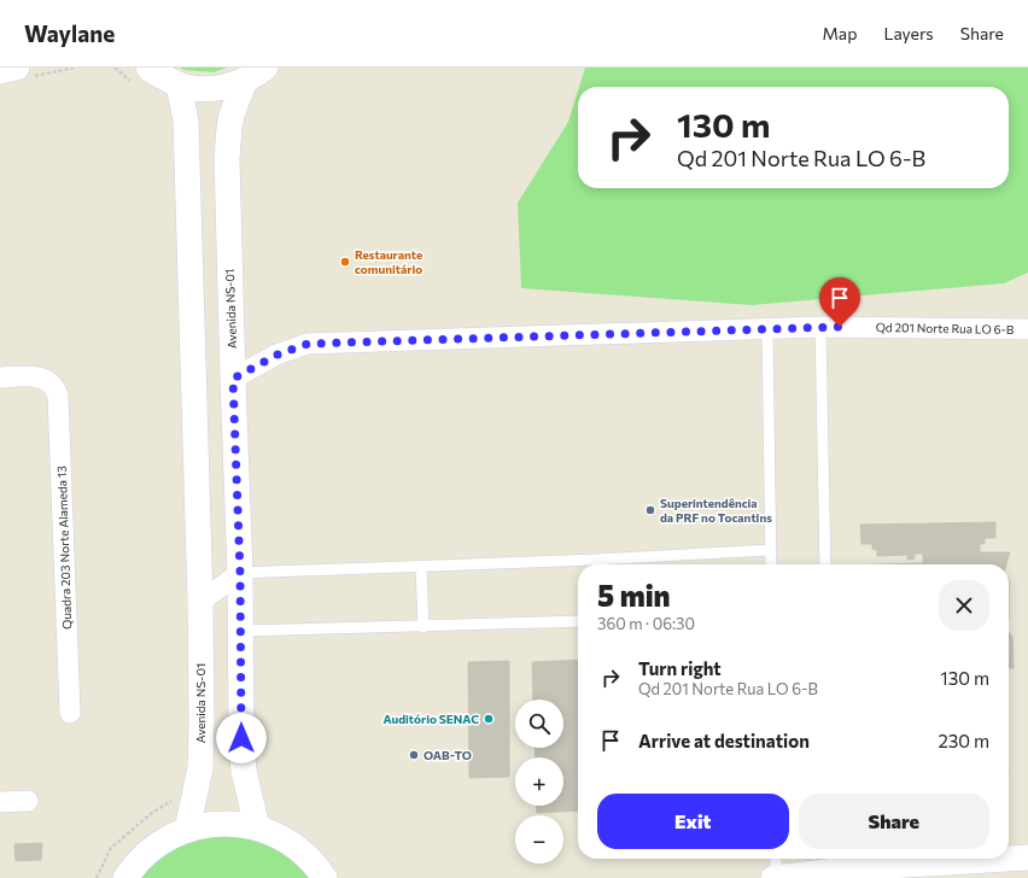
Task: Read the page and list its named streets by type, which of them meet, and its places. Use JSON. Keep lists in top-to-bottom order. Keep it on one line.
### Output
{"streets":{"street":["Avenida NS-01","Qd 201 Norte Rua LO 6-B","Quadra 203 Norte Alameda 13"]},"crossings":[["Avenida NS-01","Qd 201 Norte Rua LO 6-B"]],"places":["Restaurante comunitário","Superintendência da PRF no Tocantins","Auditório SENAC","OAB-TO"],"page":{"header":"Waylane","nav":["Map","Layers","Share"],"turn":["130 m","Qd 201 Norte Rua LO 6-B"],"heading":["5 min","360 m · 06:30"],"list":[{"name":"Turn right","note":"Qd 201 Norte Rua LO 6-B","value":"130 m"},{"name":"Arrive at destination","value":"230 m"}],"map_buttons":["+","−"],"buttons":["Exit","Share"]}}
